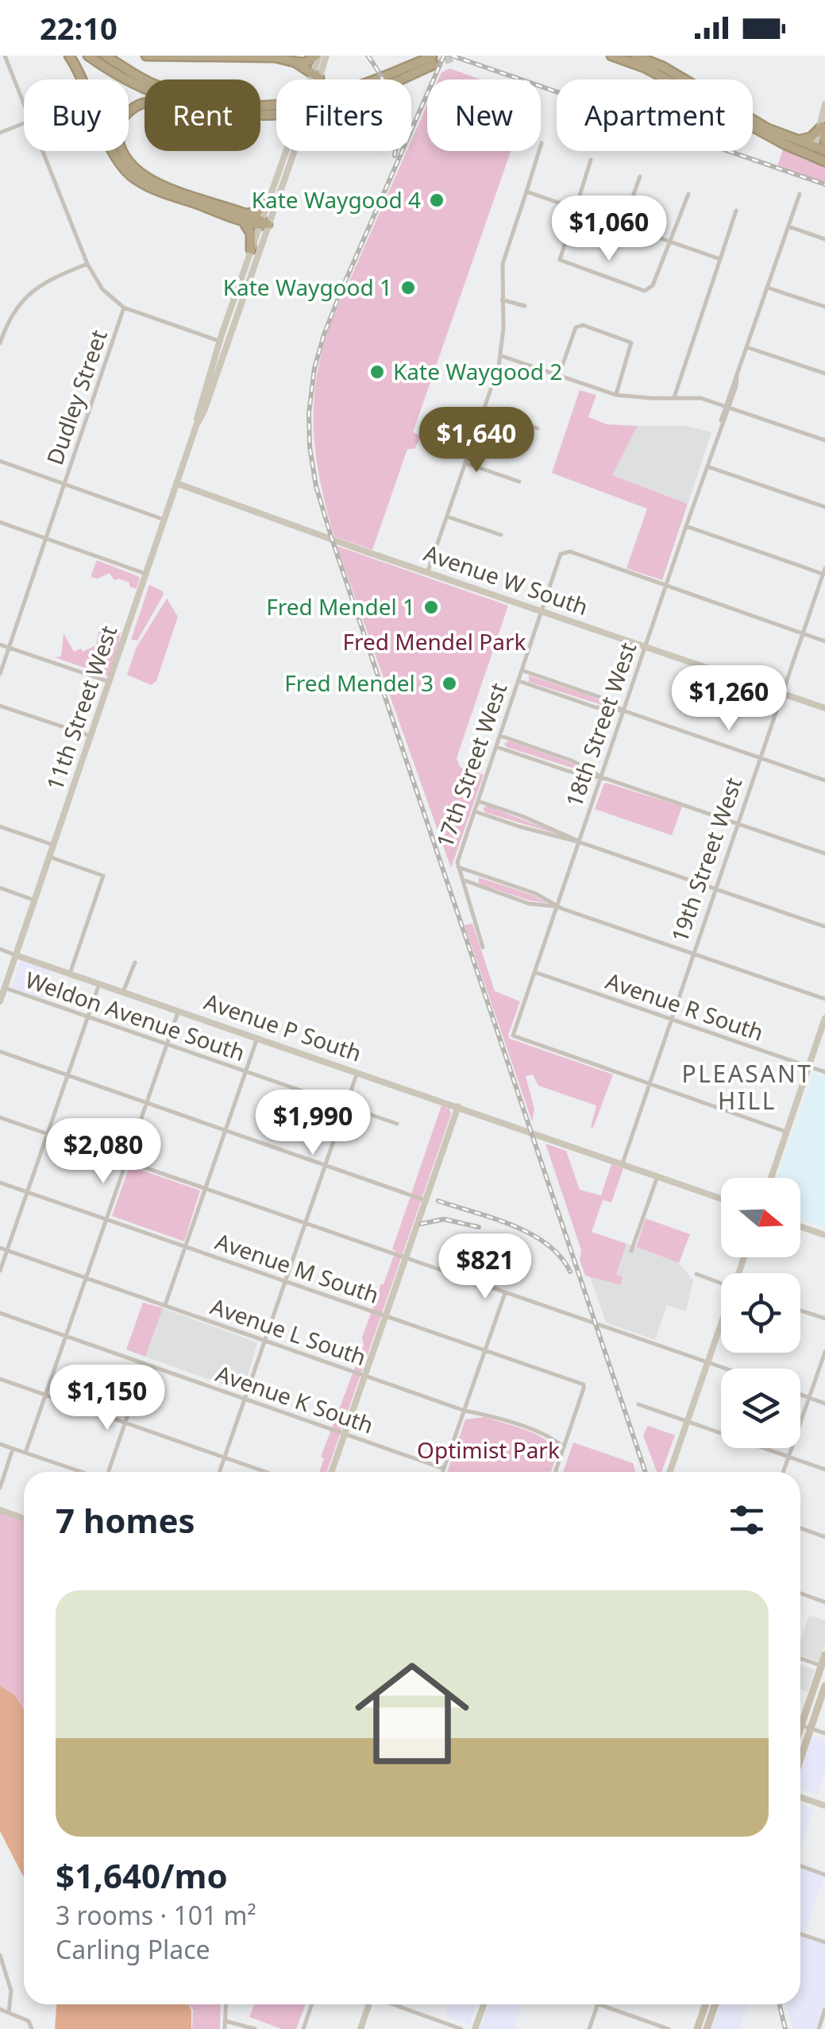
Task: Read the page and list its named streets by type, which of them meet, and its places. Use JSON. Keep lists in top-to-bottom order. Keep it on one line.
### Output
{"streets":{"main road":["Avenue W South","11th Street West","Avenue P South"],"street":["Dudley Street","18th Street West","17th Street West","19th Street West","Avenue R South","Weldon Avenue South","Avenue M South","Avenue L South","Avenue K South"]},"crossings":[["Avenue W South","11th Street West"],["Avenue W South","18th Street West"],["Avenue W South","17th Street West"],["Avenue W South","19th Street West"],["11th Street West","Weldon Avenue South"],["11th Street West","Avenue P South"],["18th Street West","17th Street West"],["18th Street West","19th Street West"],["18th Street West","Avenue R South"],["19th Street West","Avenue R South"],["19th Street West","Avenue P South"],["Avenue M South","Avenue L South"]],"districts":["PLEASANT HILL"],"parks":["Fred Mendel Park","Optimist Park"],"places":["Kate Waygood 4","Kate Waygood 1","Kate Waygood 2","Fred Mendel 1","Fred Mendel 3"],"north":"right","page":{"status":"22:10","chip":["Buy","Rent","Filters","New","Apartment"],"price":["$1,060","$1,640","$1,260","$1,990","$2,080","$821","$1,150"],"heading":"7 homes","list":[{"name":"$1,640/mo","note":"3 rooms · 101 m² · Carling Place"}]}}
